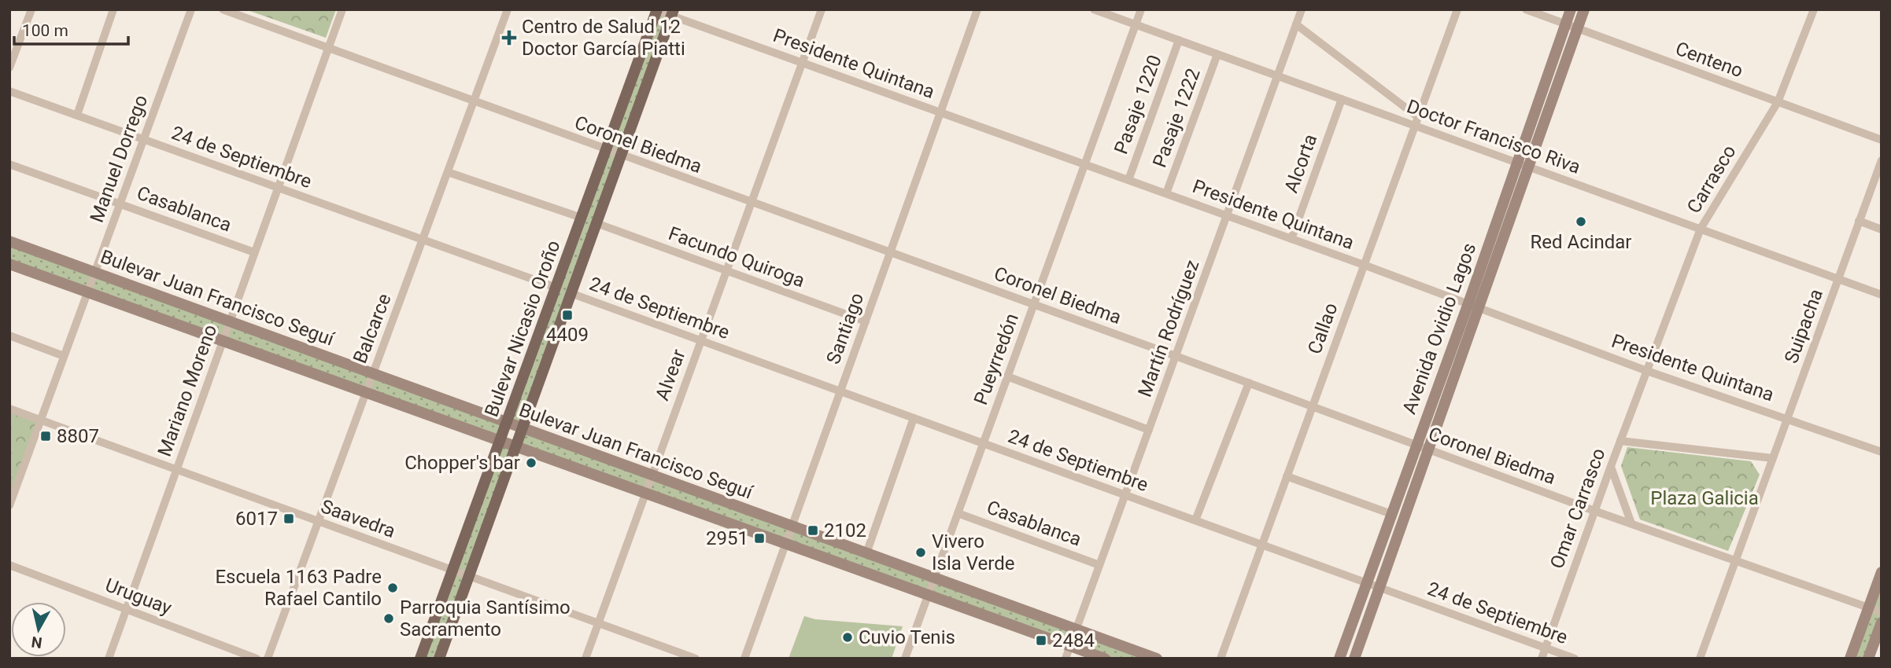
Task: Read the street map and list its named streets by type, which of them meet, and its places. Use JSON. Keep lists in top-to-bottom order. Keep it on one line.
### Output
{"streets":{"main road":["Bulevar Juan Francisco Seguí","Bulevar Nicasio Oroño","Avenida Ovidio Lagos"],"street":["Centeno","Presidente Quintana","Pasaje 1220","Pasaje 1222","Doctor Francisco Riva","Coronel Biedma","24 de Septiembre","Manuel Dorrego","Alcorta","Carrasco","Casablanca","Facundo Quiroga","Suipacha","Balcarce","Santiago","Martín Rodríguez","Callao","Pueyrredón","Alvear","Mariano Moreno","Omar Carrasco","Saavedra","Uruguay"]},"crossings":[["Centeno","Carrasco"],["Centeno","Avenida Ovidio Lagos"],["Presidente Quintana","Pasaje 1220"],["Presidente Quintana","Pasaje 1222"],["Presidente Quintana","Alcorta"],["Presidente Quintana","Carrasco"],["Presidente Quintana","Suipacha"],["Presidente Quintana","Bulevar Nicasio Oroño"],["Presidente Quintana","Santiago"],["Presidente Quintana","Martín Rodríguez"],["Presidente Quintana","Callao"],["Presidente Quintana","Avenida Ovidio Lagos"],["Presidente Quintana","Pueyrredón"],["Presidente Quintana","Alvear"],["Presidente Quintana","Omar Carrasco"],["Pasaje 1220","Doctor Francisco Riva"],["Pasaje 1222","Doctor Francisco Riva"],["Doctor Francisco Riva","Alcorta"],["Doctor Francisco Riva","Carrasco"],["Doctor Francisco Riva","Suipacha"],["Doctor Francisco Riva","Martín Rodríguez"],["Doctor Francisco Riva","Callao"],["Doctor Francisco Riva","Avenida Ovidio Lagos"],["Doctor Francisco Riva","Pueyrredón"],["Coronel Biedma","Suipacha"],["Coronel Biedma","Balcarce"],["Coronel Biedma","Bulevar Nicasio Oroño"],["Coronel Biedma","Santiago"],["Coronel Biedma","Martín Rodríguez"],["Coronel Biedma","Callao"],["Coronel Biedma","Avenida Ovidio Lagos"],["Coronel Biedma","Pueyrredón"],["Coronel Biedma","Alvear"],["Coronel Biedma","Mariano Moreno"],["Coronel Biedma","Omar Carrasco"],["24 de Septiembre","Manuel Dorrego"],["24 de Septiembre","Balcarce"],["24 de Septiembre","Bulevar Nicasio Oroño"],["24 de Septiembre","Santiago"],["24 de Septiembre","Martín Rodríguez"],["24 de Septiembre","Callao"],["24 de Septiembre","Avenida Ovidio Lagos"],["24 de Septiembre","Pueyrredón"],["24 de Septiembre","Alvear"],["24 de Septiembre","Mariano Moreno"],["24 de Septiembre","Omar Carrasco"],["Manuel Dorrego","Casablanca"],["Manuel Dorrego","Bulevar Juan Francisco Seguí"],["Manuel Dorrego","Saavedra"],["Carrasco","Omar Carrasco"],["Casablanca","Martín Rodríguez"],["Casablanca","Pueyrredón"],["Casablanca","Mariano Moreno"],["Facundo Quiroga","Bulevar Nicasio Oroño"],["Facundo Quiroga","Santiago"],["Facundo Quiroga","Alvear"],["Bulevar Juan Francisco Seguí","Balcarce"],["Bulevar Juan Francisco Seguí","Bulevar Nicasio Oroño"],["Bulevar Juan Francisco Seguí","Santiago"],["Bulevar Juan Francisco Seguí","Martín Rodríguez"],["Bulevar Juan Francisco Seguí","Pueyrredón"],["Bulevar Juan Francisco Seguí","Alvear"],["Bulevar Juan Francisco Seguí","Mariano Moreno"],["Balcarce","Saavedra"],["Bulevar Nicasio Oroño","Saavedra"],["Alvear","Saavedra"],["Mariano Moreno","Saavedra"],["Mariano Moreno","Uruguay"]],"parks":["Plaza Galicia"],"places":{"health":["Centro de Salud 12 Doctor García Piatti"],"other":["Red Acindar","Chopper's bar","Vivero Isla Verde","Escuela 1163 Padre Rafael Cantilo","Parroquia Santísimo Sacramento","Cuvio Tenis"],"transit":["4409","8807","6017","2102","2951","2484"]},"scale_bar":"100 m","north":"bottom"}
